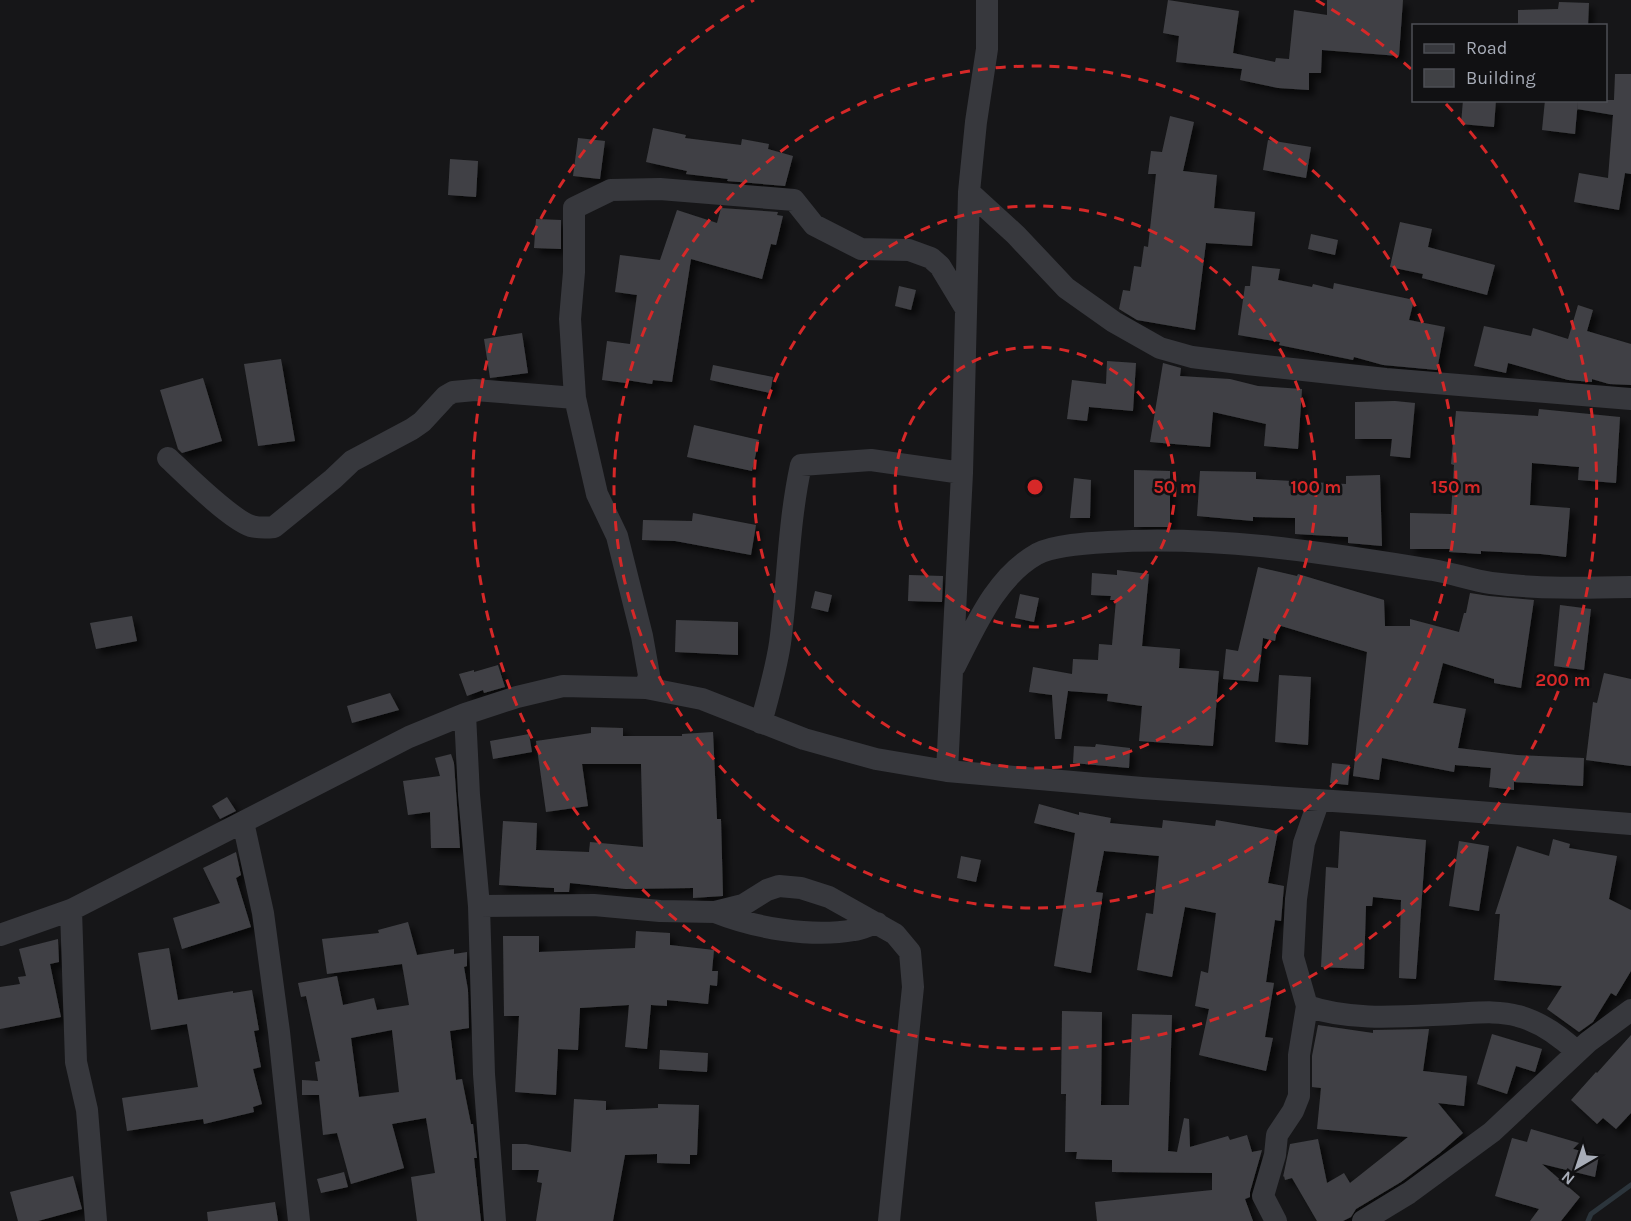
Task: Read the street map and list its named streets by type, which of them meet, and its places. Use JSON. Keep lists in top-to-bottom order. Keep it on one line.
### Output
{"legend":["Road","Building"],"north":"bottom left","rings":["50 m","100 m","150 m","200 m"]}
